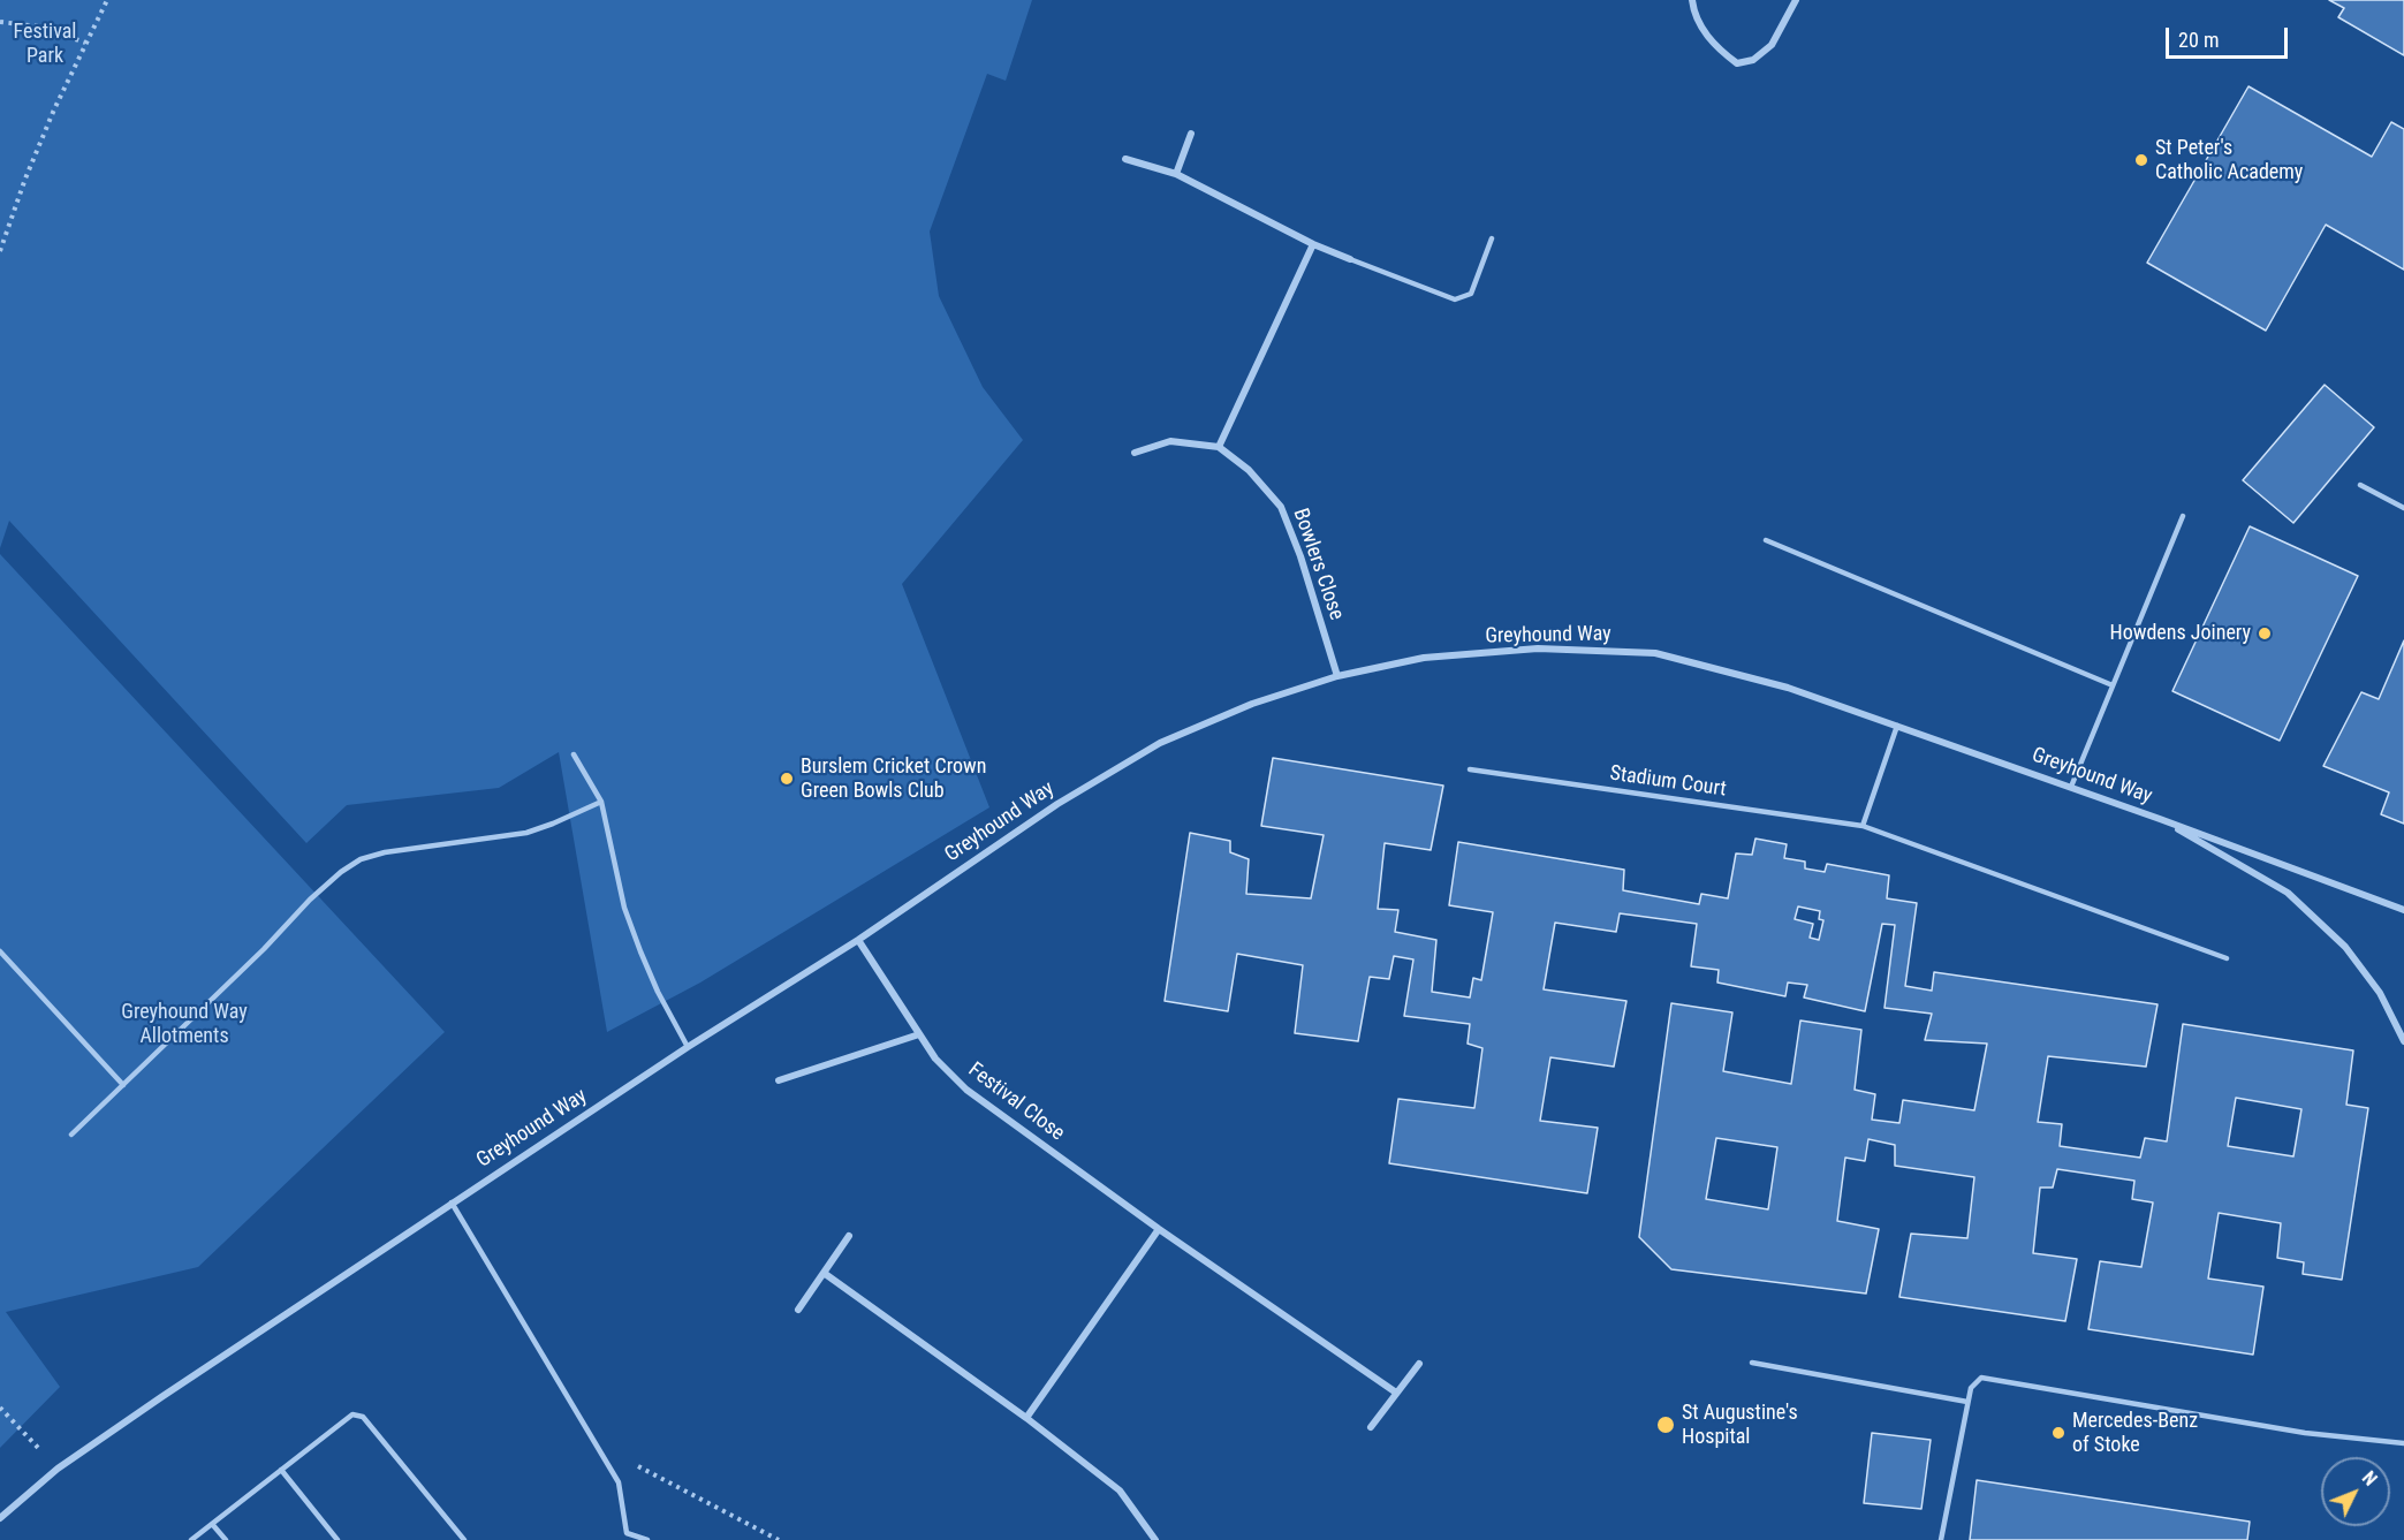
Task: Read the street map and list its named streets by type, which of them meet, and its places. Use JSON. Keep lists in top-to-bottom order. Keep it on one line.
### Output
{"streets":{"street":["Bowlers Close","Greyhound Way","Festival Close"],"lane":["Stadium Court"]},"crossings":[["Bowlers Close","Greyhound Way"],["Greyhound Way","Festival Close"]],"parks":["Festival Park","Greyhound Way Allotments"],"places":["St Peter's Catholic Academy","Howdens Joinery","Burslem Cricket Crown Green Bowls Club","St Augustine's Hospital","Mercedes-Benz of Stoke"],"scale_bar":"20 m","north":"top right"}
